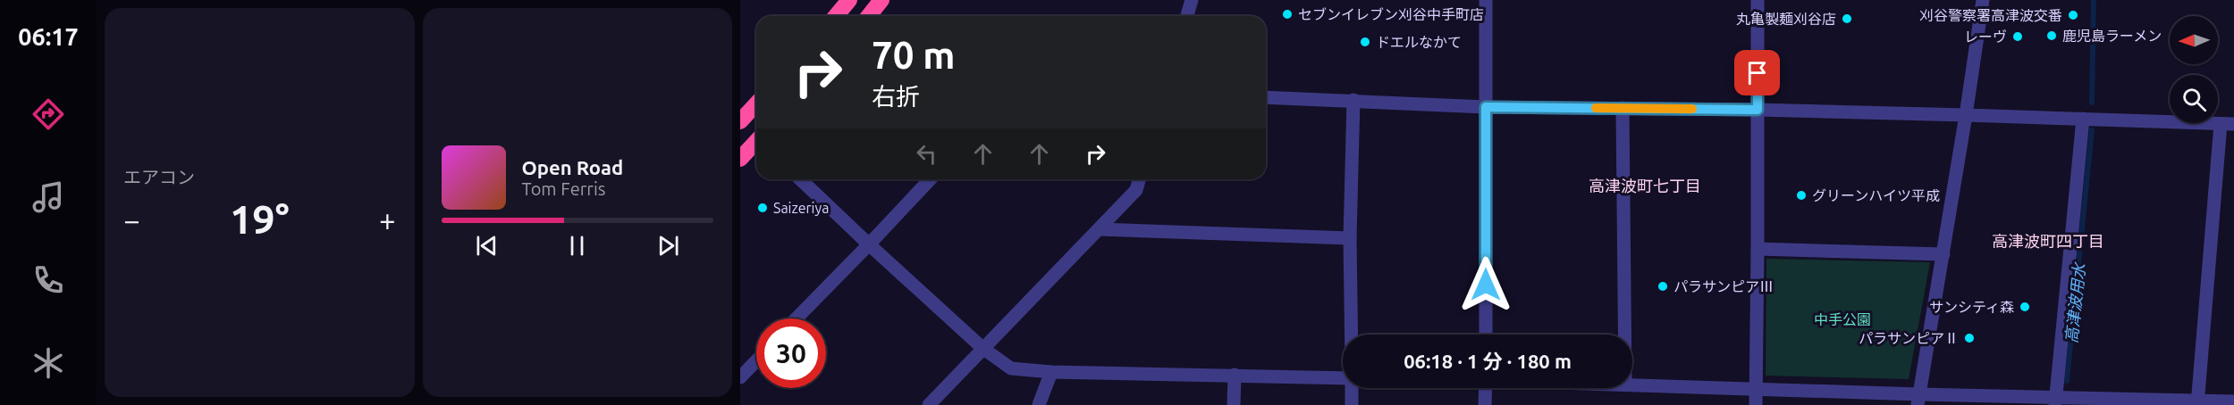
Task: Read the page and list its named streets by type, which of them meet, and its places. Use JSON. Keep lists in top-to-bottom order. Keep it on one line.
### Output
{"districts":["高津波町七丁目","高津波町四丁目"],"water":["高津波用水"],"parks":["中手公園"],"places":["セブンイレブン刈谷中手町店","刈谷警察署高津波交番","丸亀製麺刈谷店","鹿児島ラーメン","レーヴ","ドエルなかて","グリーンハイツ平成","Saizeriya","パラサンピアⅢ","サンシティ森","パラサンピアⅡ"],"north":"left","page":{"tabs":"06:17","tile":"エアコン","turn":["70 m","右折"],"song":["Open Road","Tom Ferris"],"heat":["−","19°","+"],"limit":"30","trip":"06:18 · 1 分 · 180 m"}}
